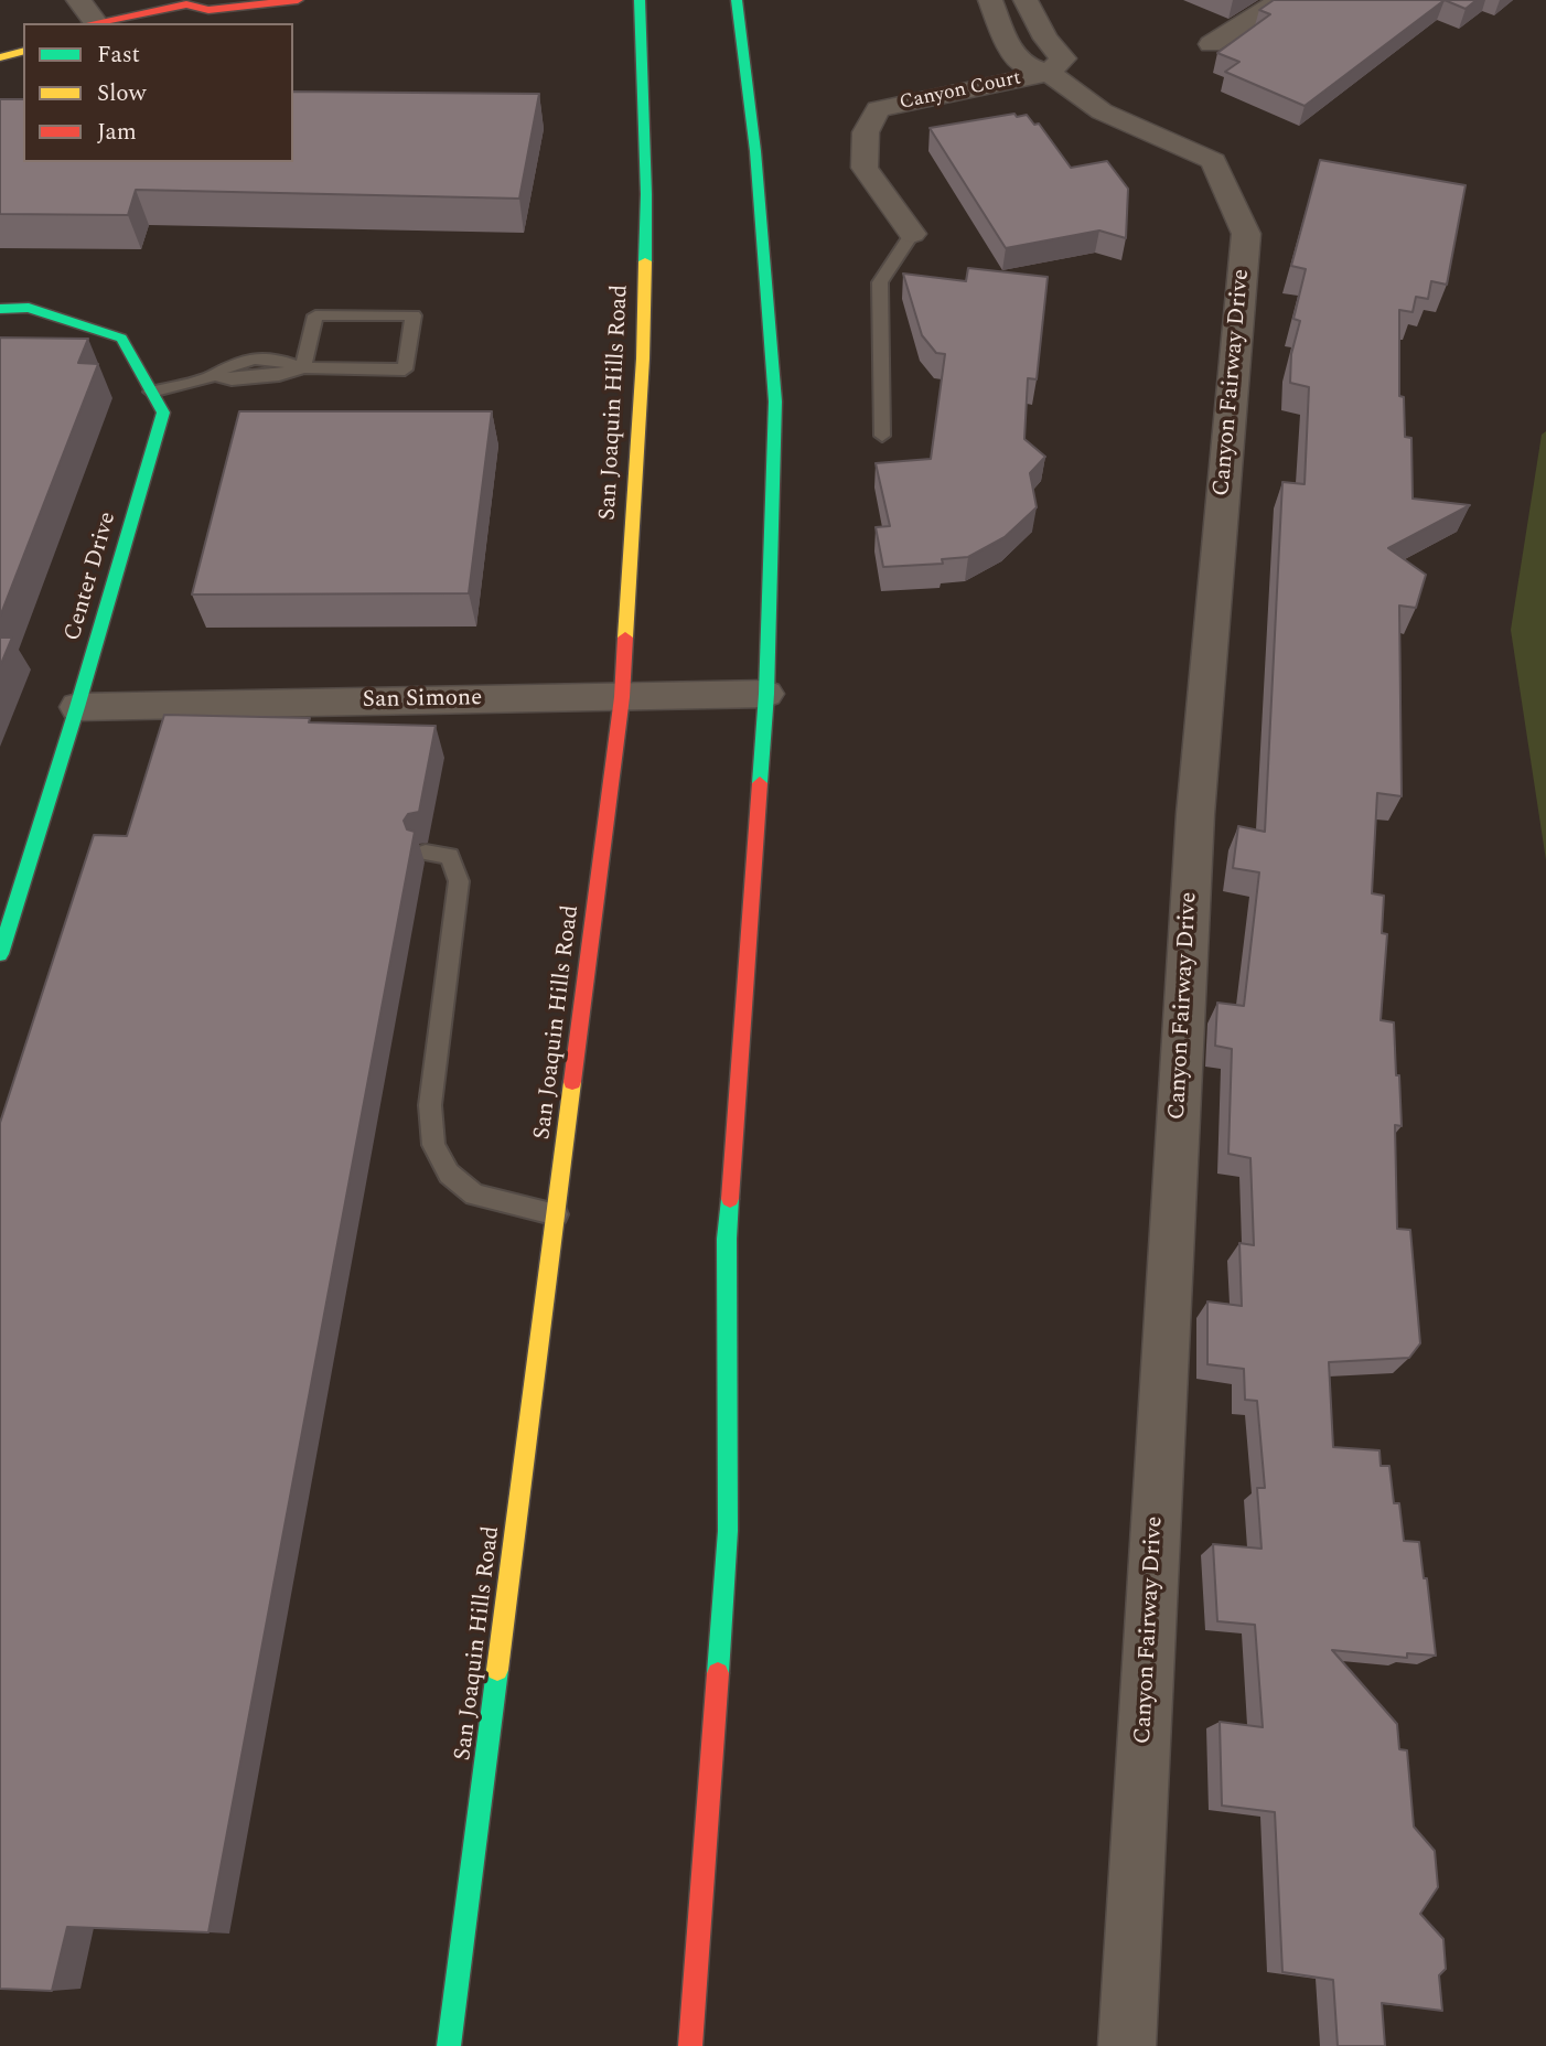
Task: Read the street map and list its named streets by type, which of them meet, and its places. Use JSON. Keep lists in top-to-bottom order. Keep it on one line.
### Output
{"streets":{"main road":["San Joaquin Hills Road","Center Drive"],"street":["Canyon Court","Canyon Fairway Drive","San Simone"]},"crossings":[["Canyon Court","Canyon Fairway Drive"],["San Joaquin Hills Road","San Simone"],["Center Drive","San Simone"]],"legend":["Fast","Slow","Jam"]}
